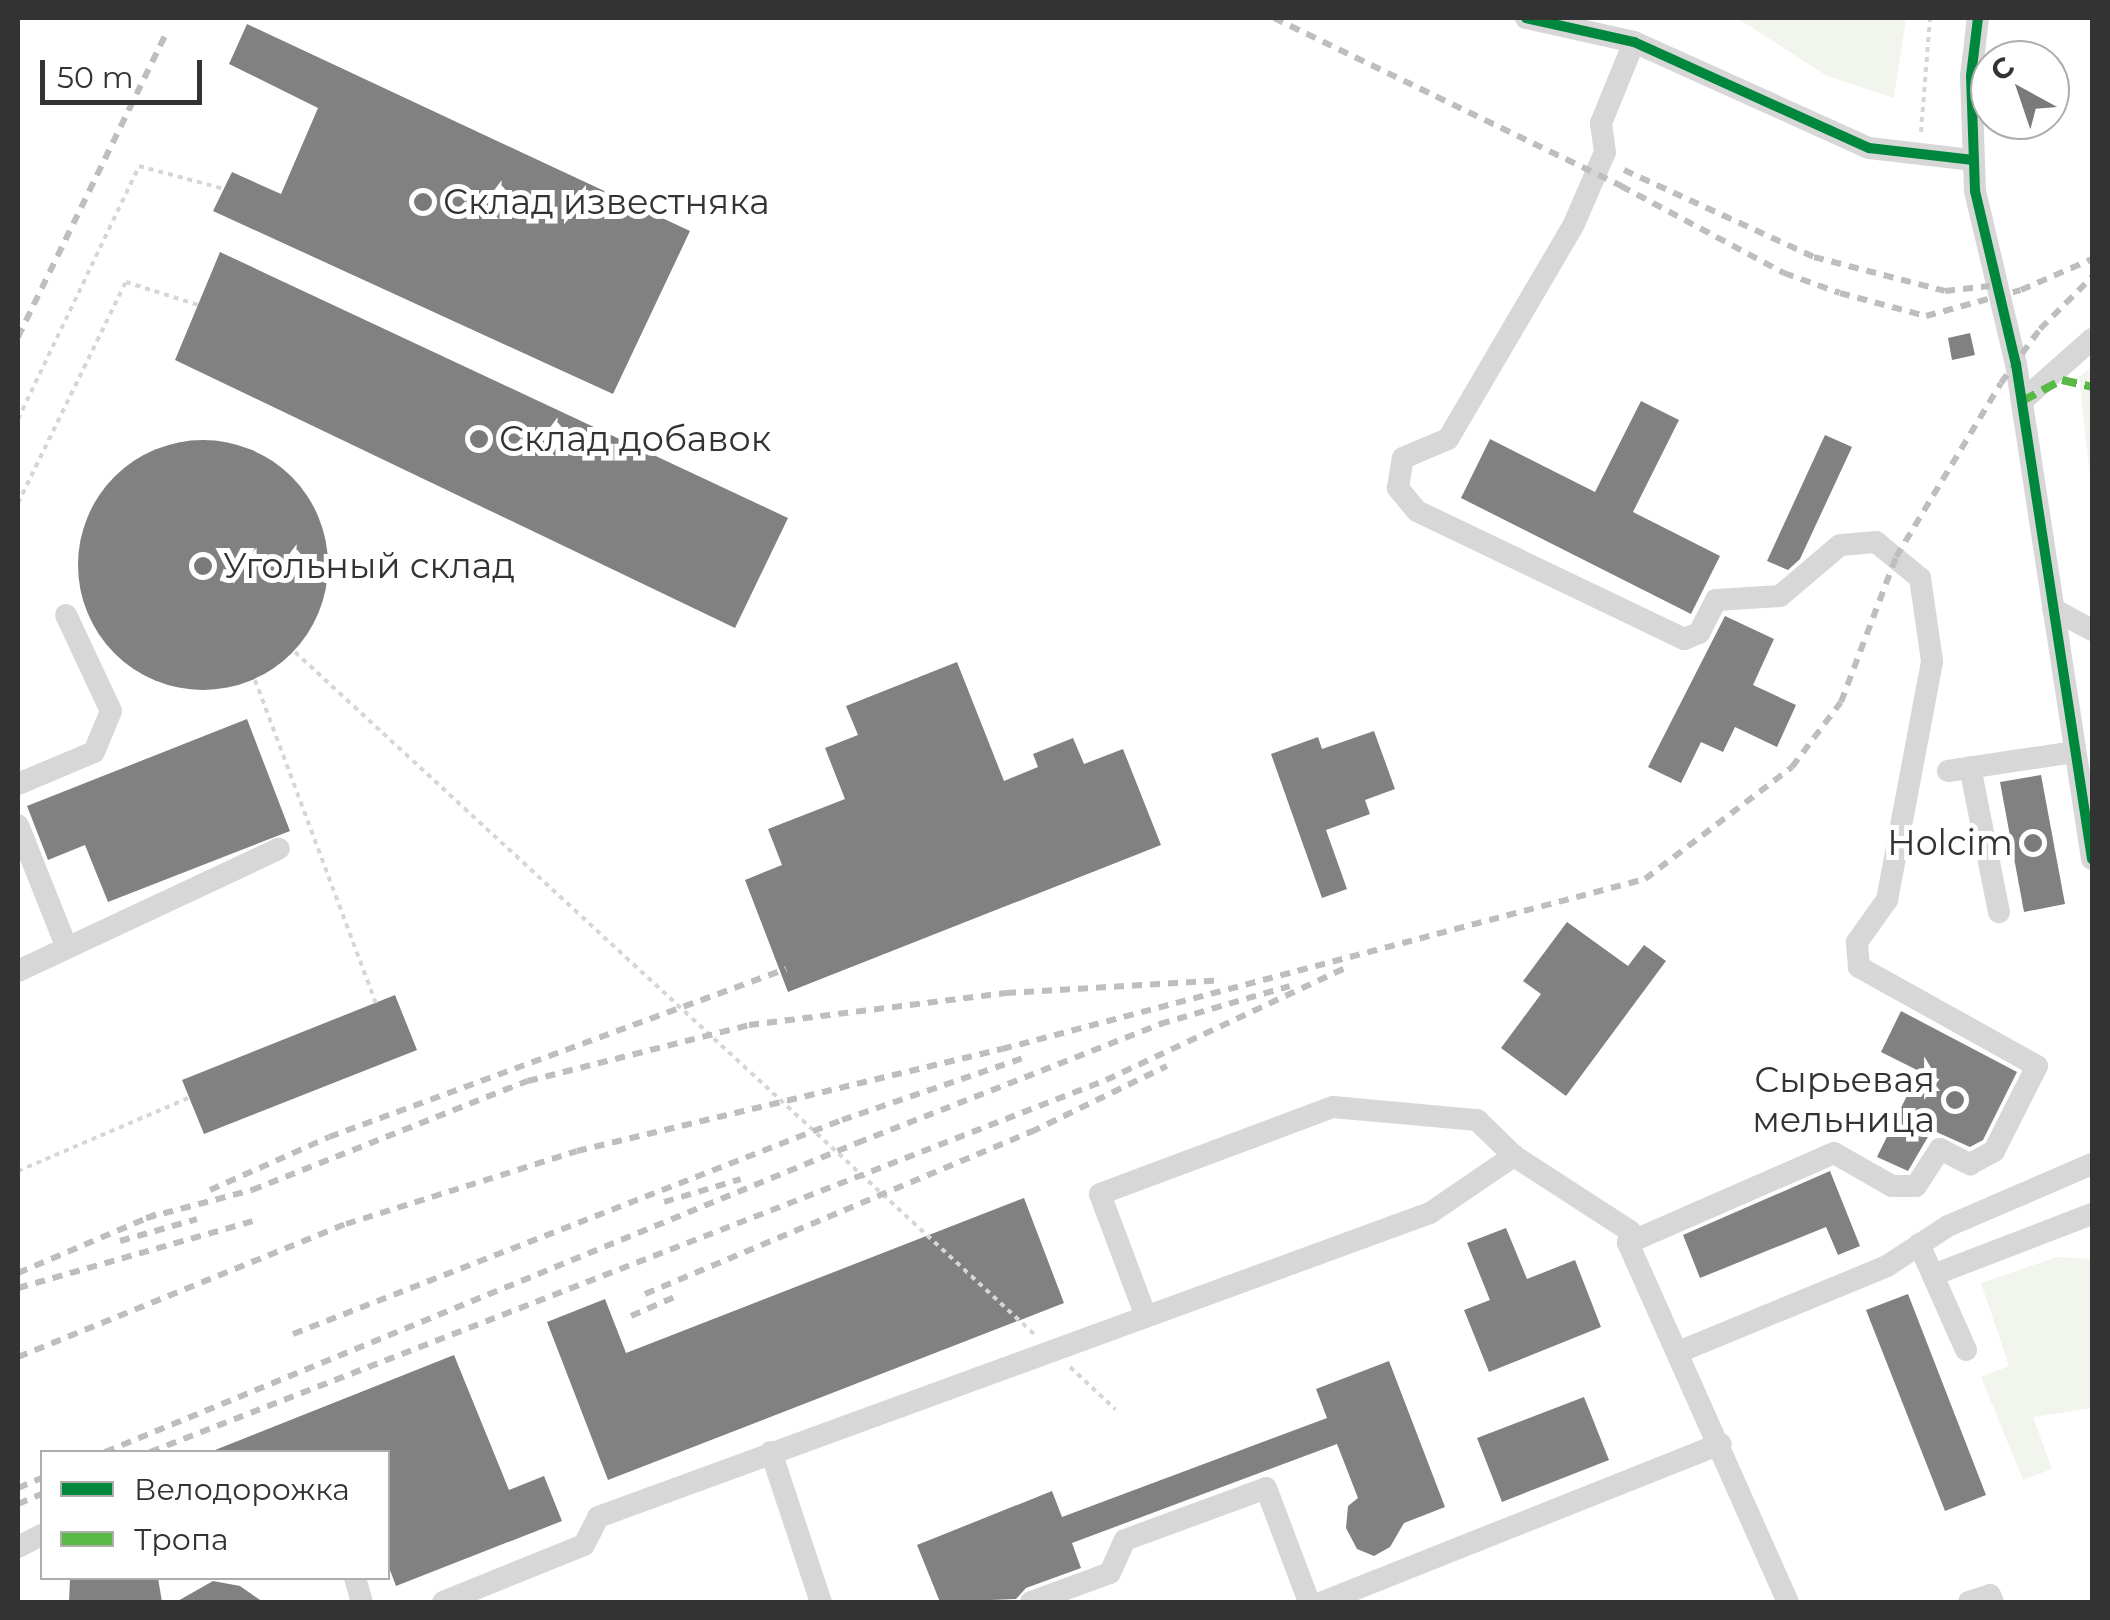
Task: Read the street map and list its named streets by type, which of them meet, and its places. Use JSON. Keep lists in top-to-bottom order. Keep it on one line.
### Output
{"places":["Склад известняка","Склад добавок","Угольный склад","Holcim","Сырьевая мельница"],"legend":["Велодорожка","Тропа"],"scale_bar":"50 m","north":"top left"}
